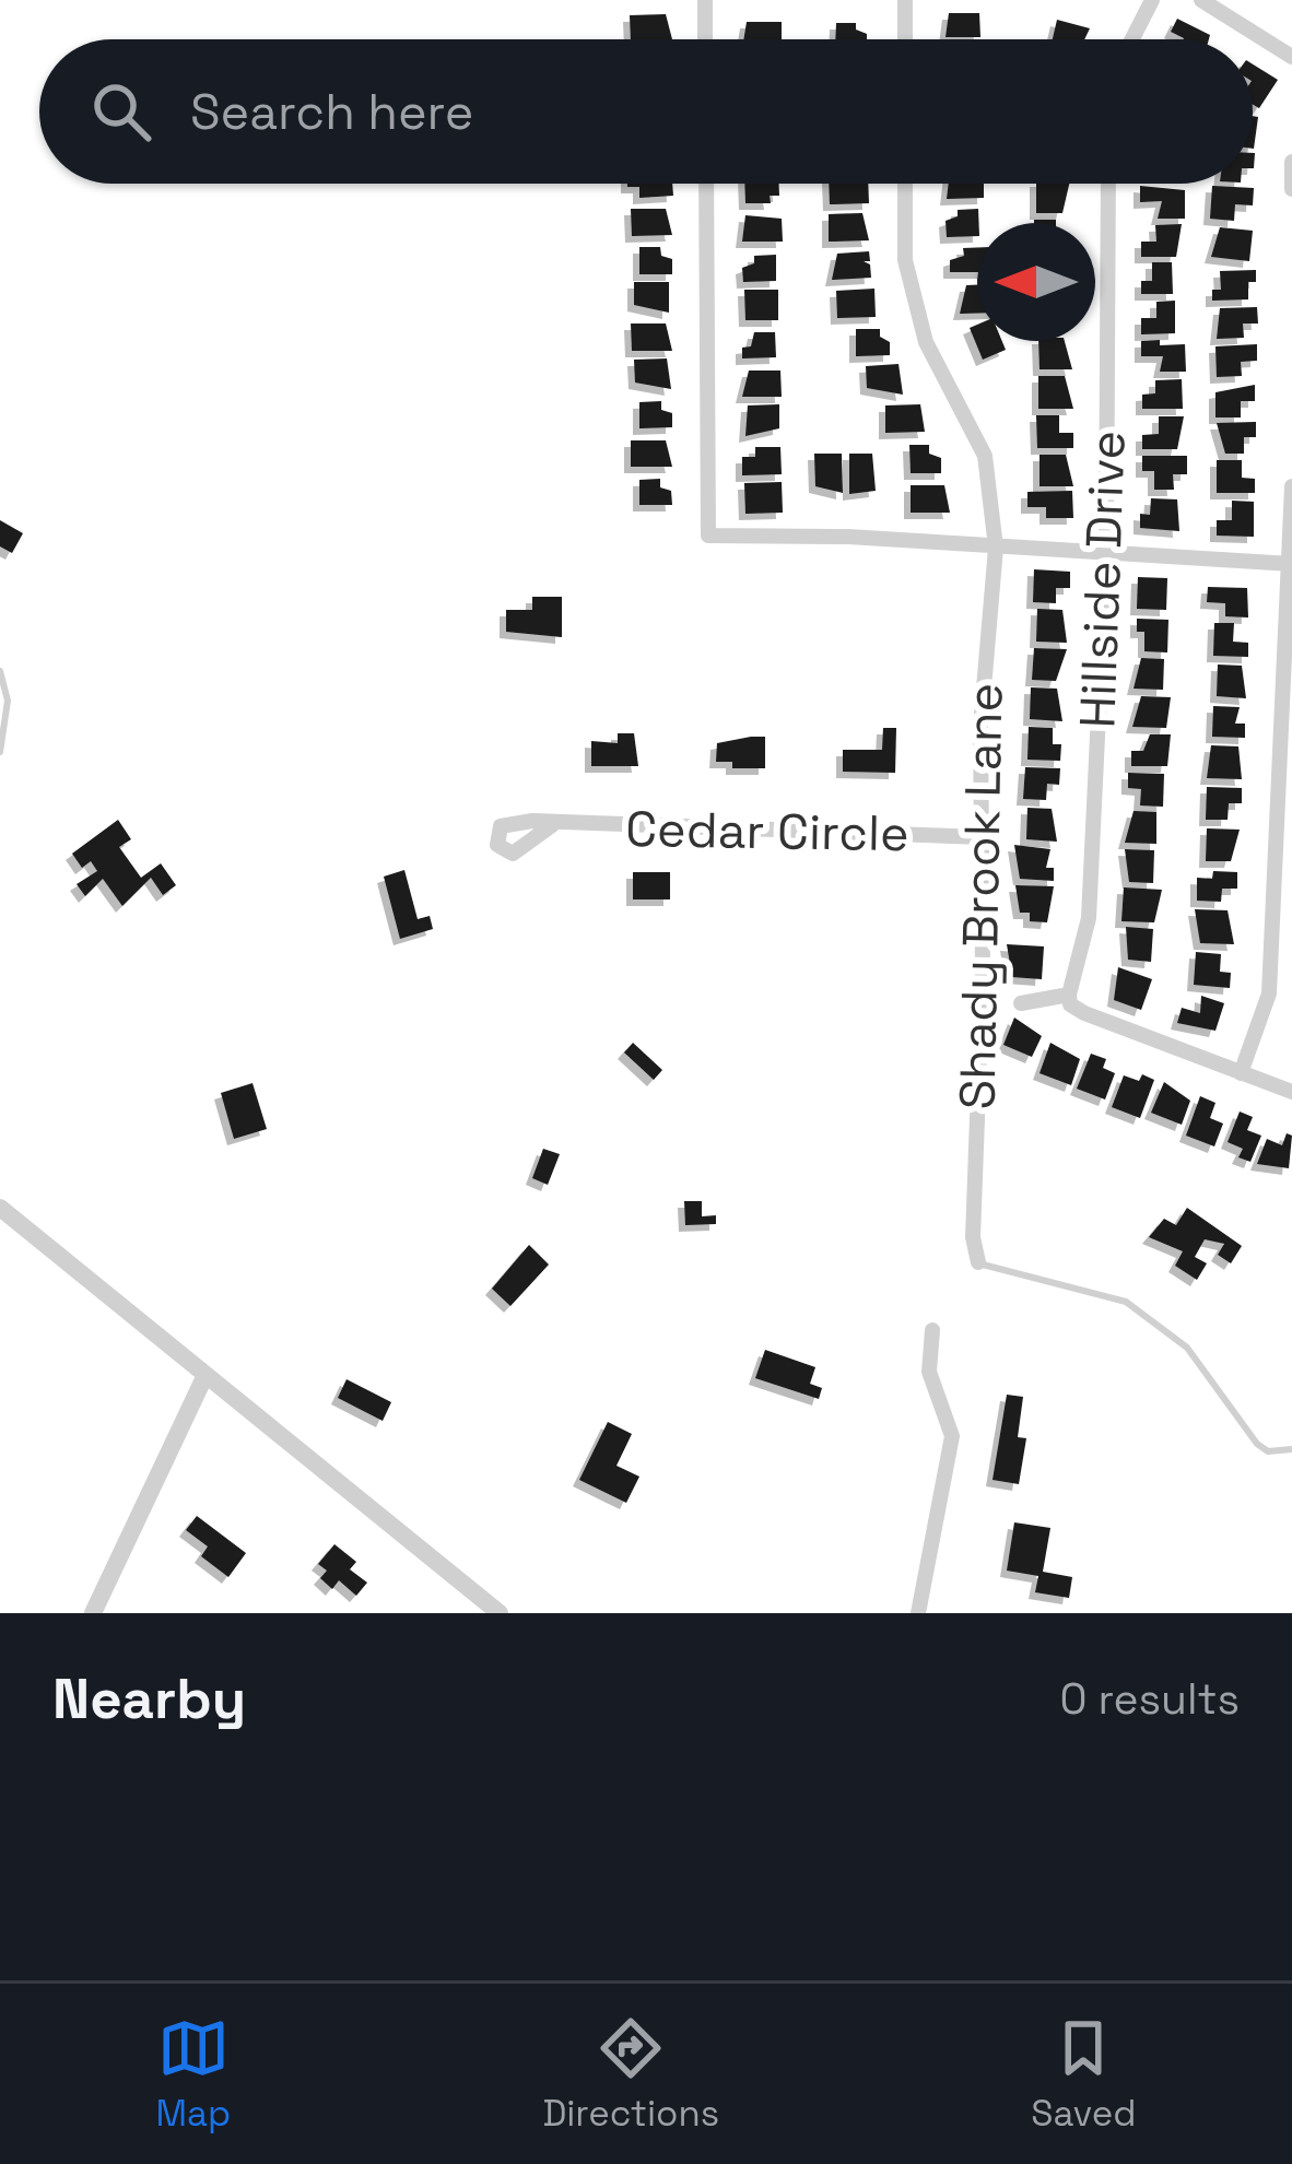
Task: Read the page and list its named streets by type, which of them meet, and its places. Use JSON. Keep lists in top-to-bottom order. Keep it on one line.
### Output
{"streets":{"street":["Hillside Drive","Cedar Circle","Shady Brook Lane"]},"crossings":[["Cedar Circle","Shady Brook Lane"]],"north":"left","page":{"search":"Search here","heading":["Nearby","0 results"],"nav":["Map","Directions","Saved"]}}
